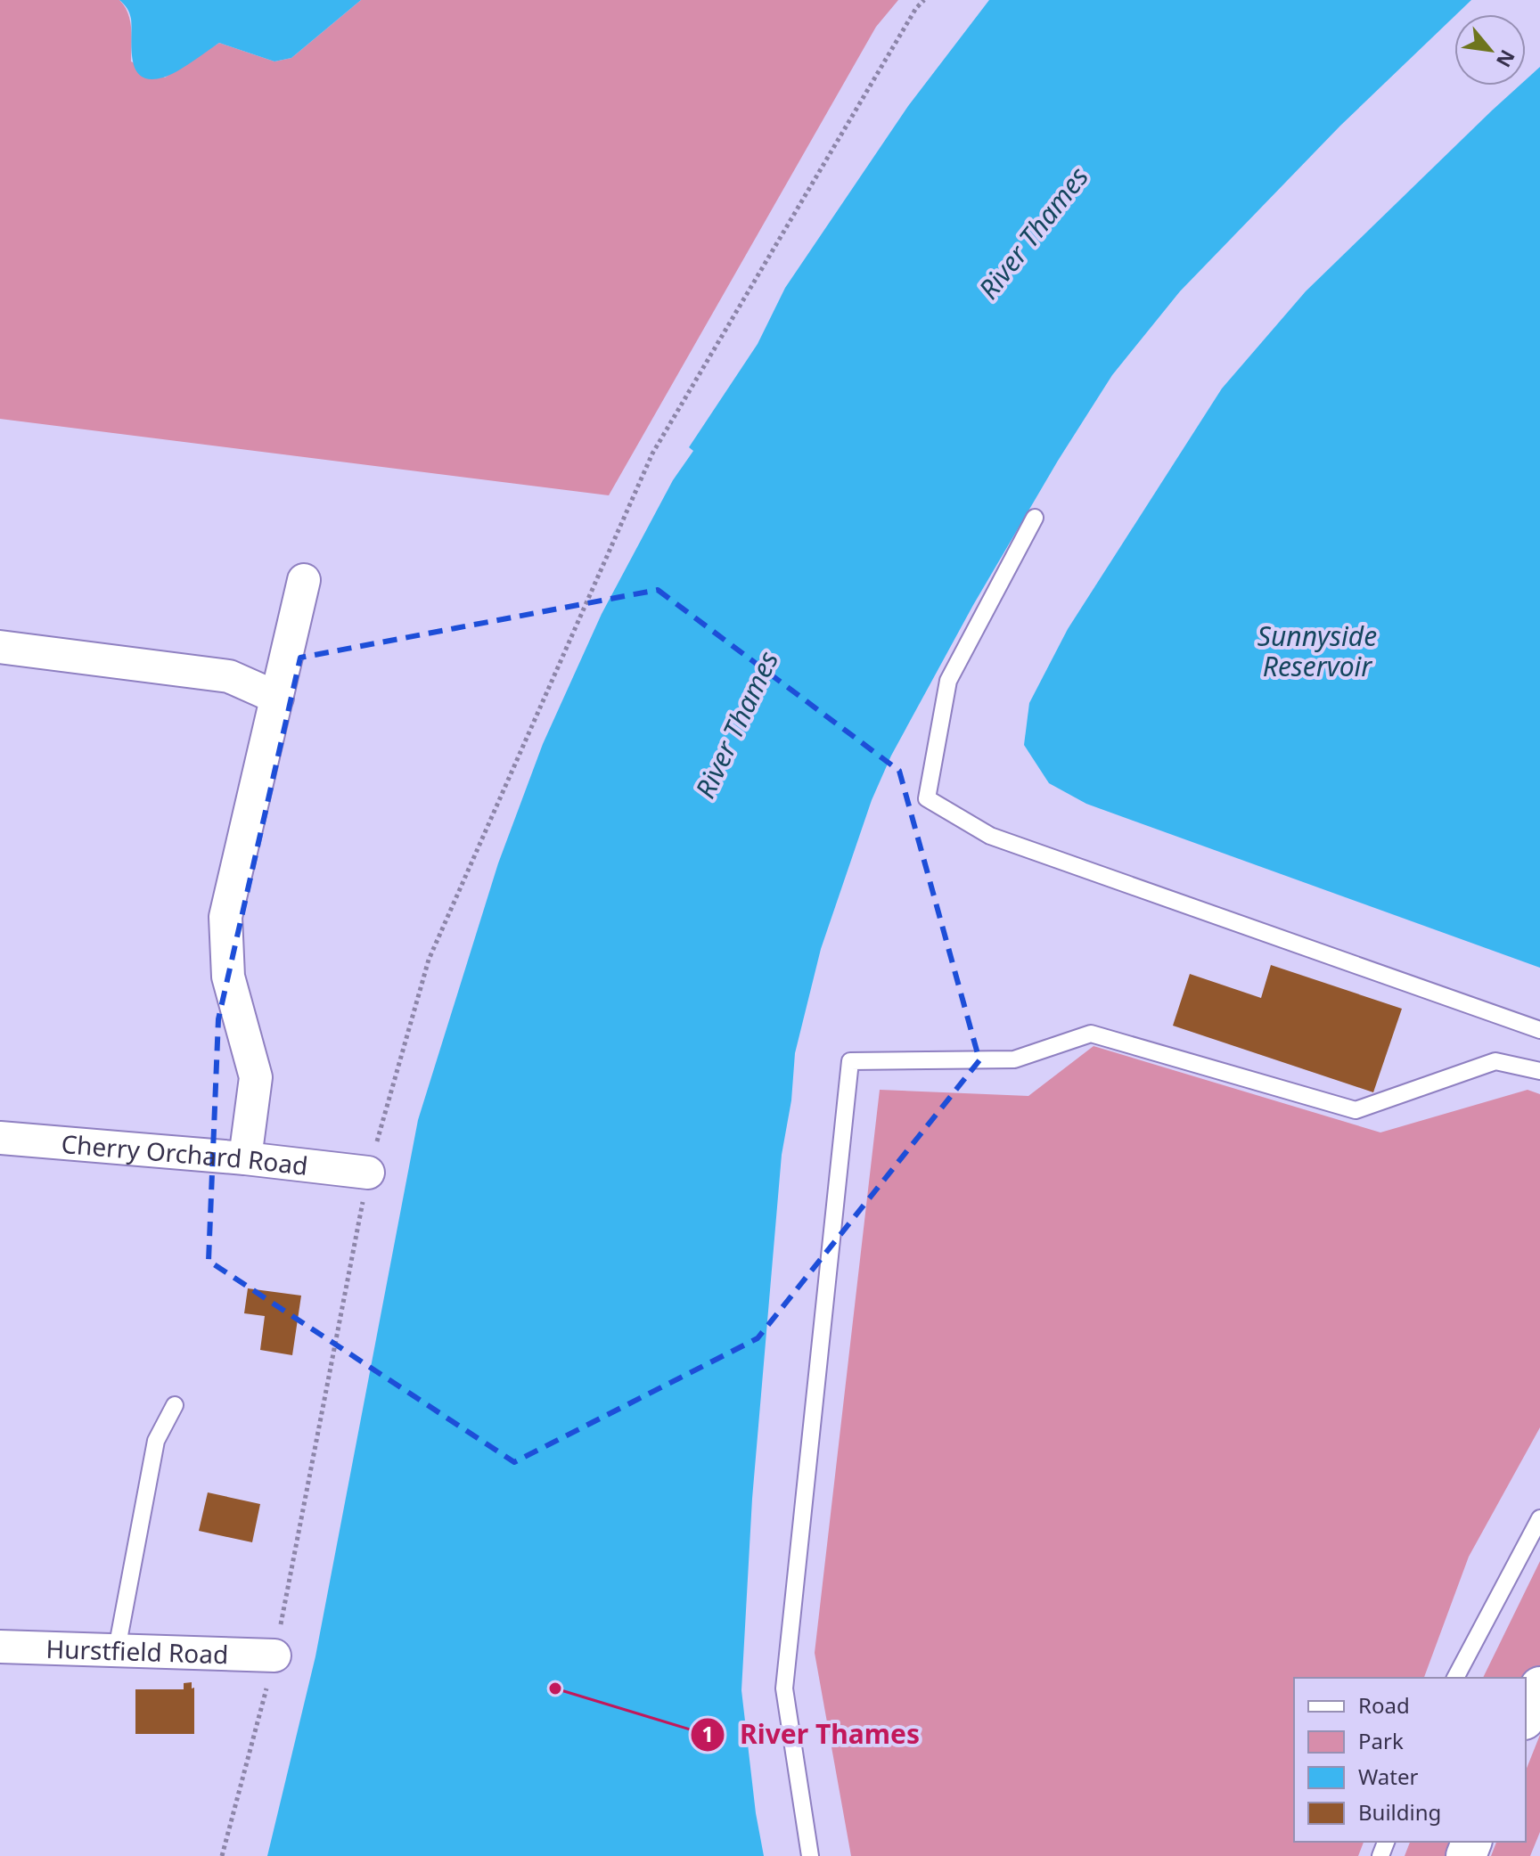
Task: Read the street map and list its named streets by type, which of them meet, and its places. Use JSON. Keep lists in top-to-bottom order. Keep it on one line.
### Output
{"streets":{"street":["Cherry Orchard Road","Hurstfield Road"]},"water":["River Thames","Sunnyside Reservoir"],"places":["River Thames"],"legend":["Road","Park","Water","Building"],"north":"bottom right"}
